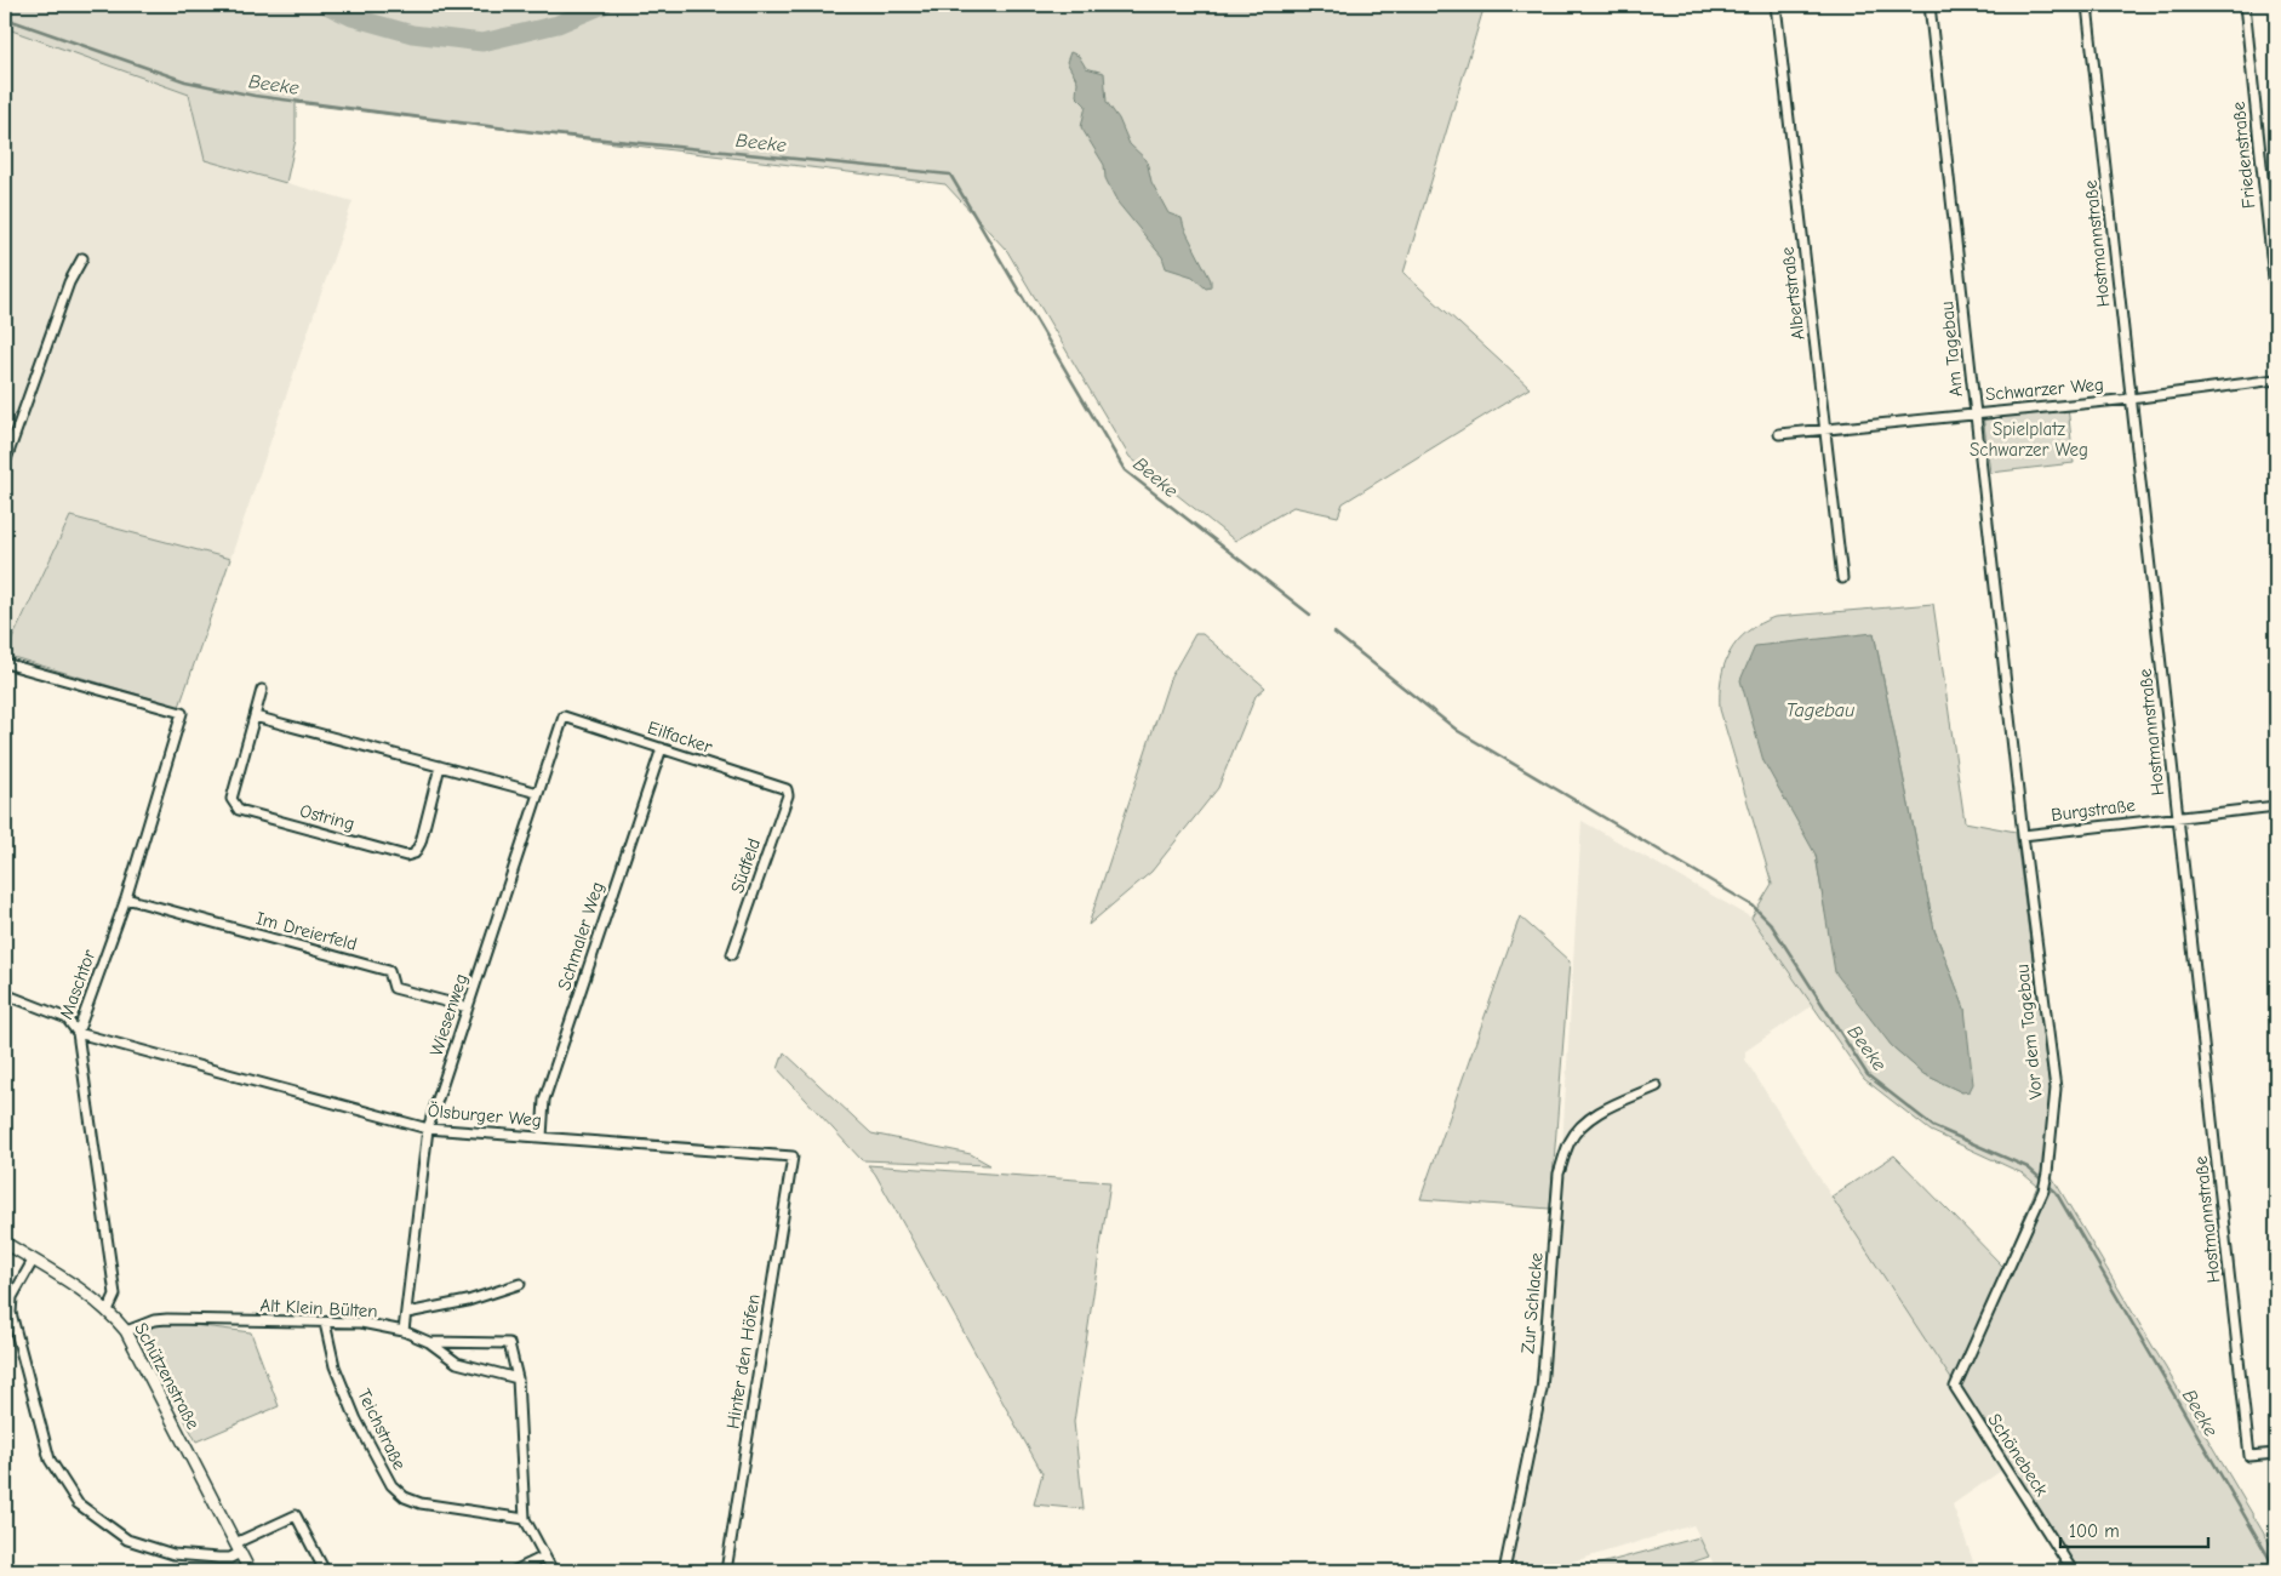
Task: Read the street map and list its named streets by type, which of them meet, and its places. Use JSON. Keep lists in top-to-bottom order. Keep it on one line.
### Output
{"streets":{"street":["Friedenstraße","Hostmannstraße","Albertstraße","Am Tagebau","Schwarzer Weg","Eilfacker","Burgstraße","Ostring","Südfeld","Im Dreierfeld","Schmaler Weg","Maschtor","Wiesenweg","Vor dem Tagebau","Ölsburger Weg","Zur Schlacke","Alt Klein Bülten","Hinter den Höfen","Schützenstraße","Teichstraße","Schönebeck"]},"crossings":[["Hostmannstraße","Schwarzer Weg"],["Hostmannstraße","Burgstraße"],["Albertstraße","Schwarzer Weg"],["Am Tagebau","Schwarzer Weg"],["Am Tagebau","Burgstraße"],["Am Tagebau","Vor dem Tagebau"],["Eilfacker","Südfeld"],["Eilfacker","Schmaler Weg"],["Eilfacker","Wiesenweg"],["Burgstraße","Vor dem Tagebau"],["Im Dreierfeld","Maschtor"],["Im Dreierfeld","Wiesenweg"],["Schmaler Weg","Ölsburger Weg"],["Maschtor","Ölsburger Weg"],["Maschtor","Schützenstraße"],["Wiesenweg","Ölsburger Weg"],["Wiesenweg","Alt Klein Bülten"],["Vor dem Tagebau","Schönebeck"],["Ölsburger Weg","Hinter den Höfen"],["Alt Klein Bülten","Schützenstraße"],["Alt Klein Bülten","Teichstraße"]],"water":["Beeke","Tagebau"],"parks":["Spielplatz Schwarzer Weg"],"scale_bar":"100 m"}
